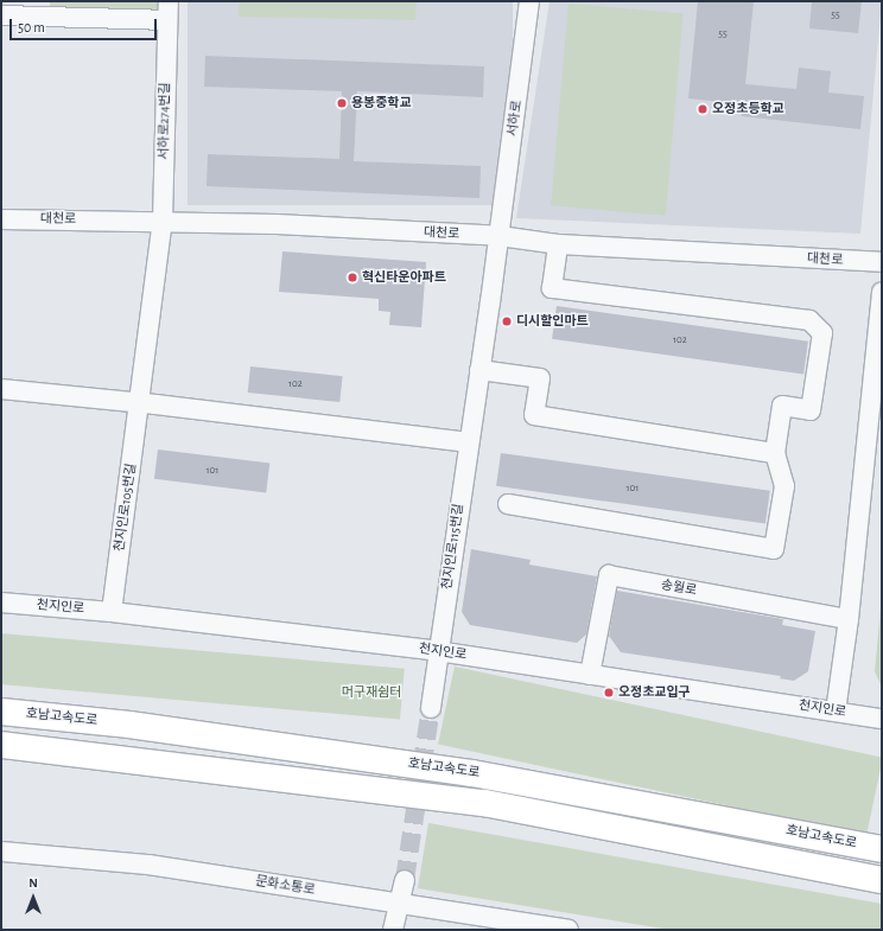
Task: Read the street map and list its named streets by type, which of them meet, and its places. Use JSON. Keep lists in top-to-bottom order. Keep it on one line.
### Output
{"streets":{"highway":["호남고속도로"],"street":["서하로","서하로274번길","대천로","천지인로105번길","천지인로115번길","송월로","천지인로","문화소통로"]},"crossings":[["서하로","대천로"],["서하로","천지인로115번길"],["서하로274번길","대천로"],["서하로274번길","천지인로105번길"],["대천로","천지인로105번길"],["대천로","천지인로115번길"],["천지인로105번길","천지인로"],["천지인로115번길","천지인로"],["송월로","천지인로"]],"parks":["머구재쉼터"],"places":["용봉중학교","오정초등학교","혁신타운아파트","디시할인마트","오정초교입구"],"house_numbers":["55","55","102","102","101","101"],"scale_bar":"50 m","north":"top"}
